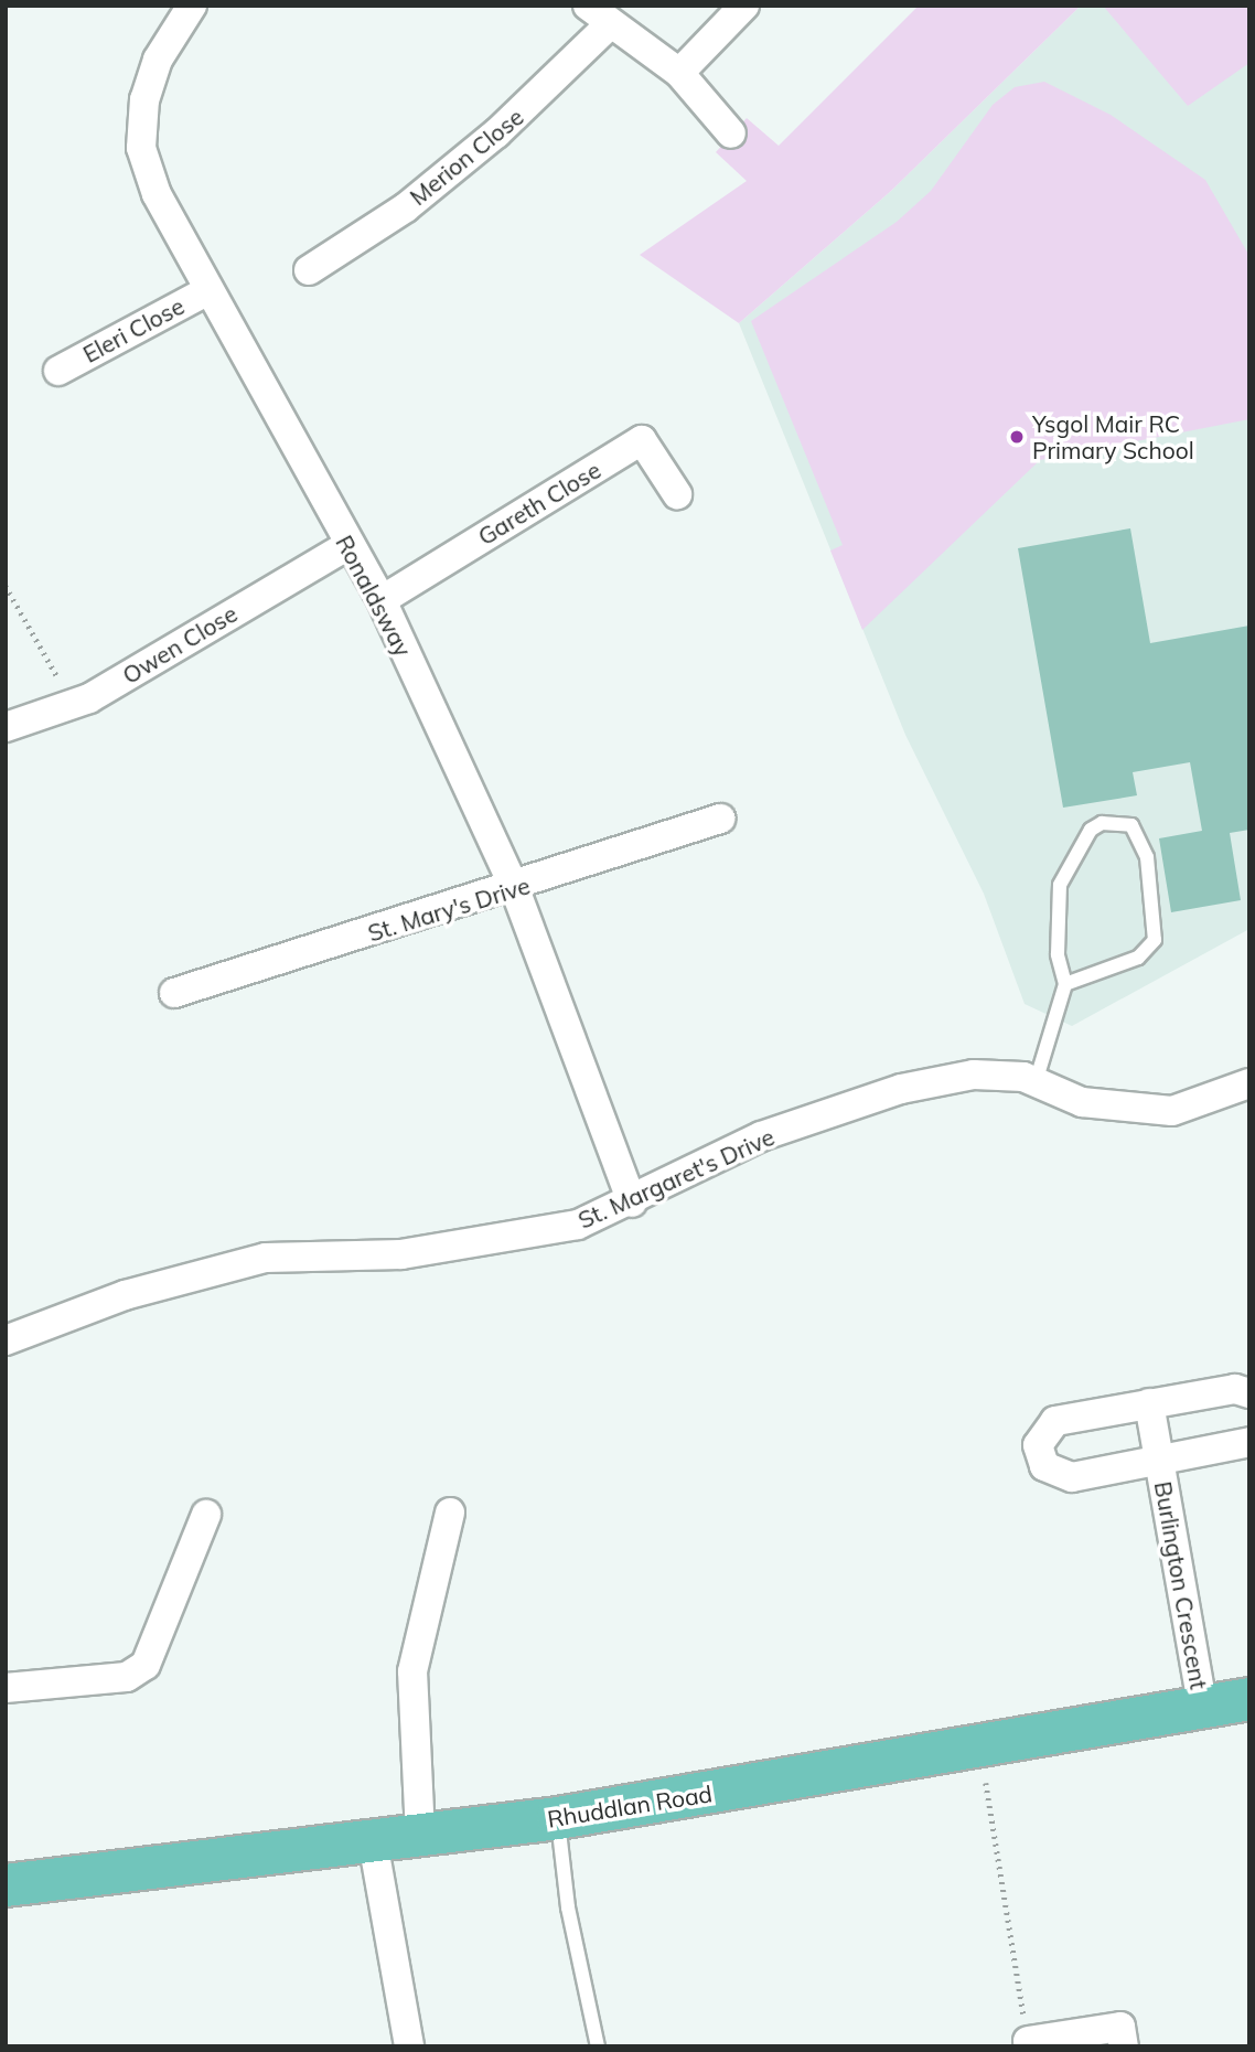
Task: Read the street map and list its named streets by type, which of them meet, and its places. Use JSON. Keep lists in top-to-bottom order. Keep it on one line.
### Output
{"streets":{"main road":["Rhuddlan Road"],"street":["Merion Close","Eleri Close","Gareth Close","Ronaldsway","Owen Close","St. Mary's Drive","St. Margaret's Drive","Burlington Crescent"]},"crossings":[["Eleri Close","Ronaldsway"],["Gareth Close","Ronaldsway"],["Ronaldsway","Owen Close"],["Ronaldsway","St. Mary's Drive"],["Ronaldsway","St. Margaret's Drive"],["Burlington Crescent","Rhuddlan Road"]],"places":["Ysgol Mair RC Primary School"]}
